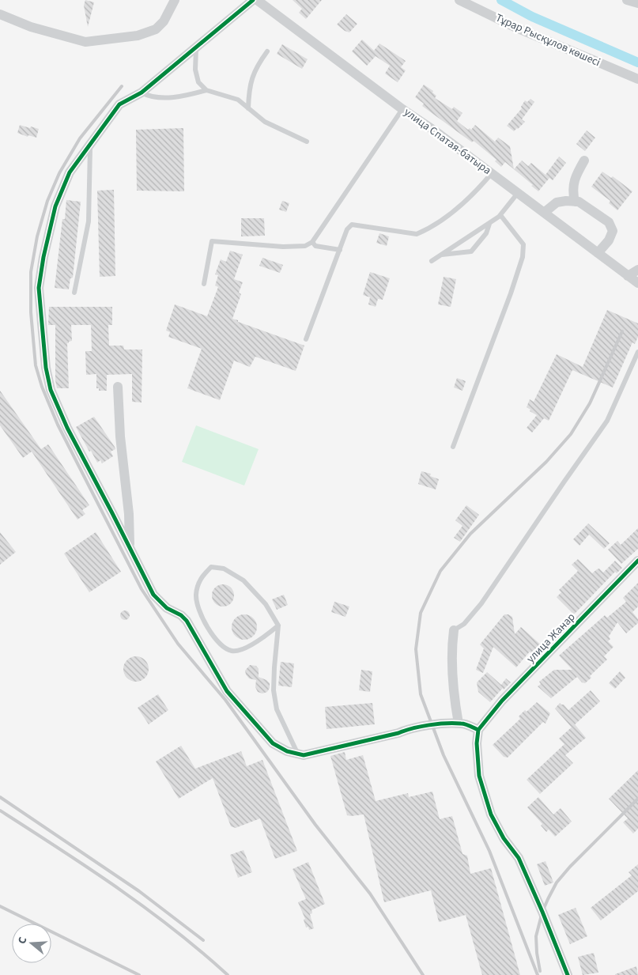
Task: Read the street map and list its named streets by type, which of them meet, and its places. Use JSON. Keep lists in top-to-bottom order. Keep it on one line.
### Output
{"streets":{"street":["Тұрар Рысқұлов көшесі","улица Спатая-батыра","улица Жанар"]},"north":"left"}
